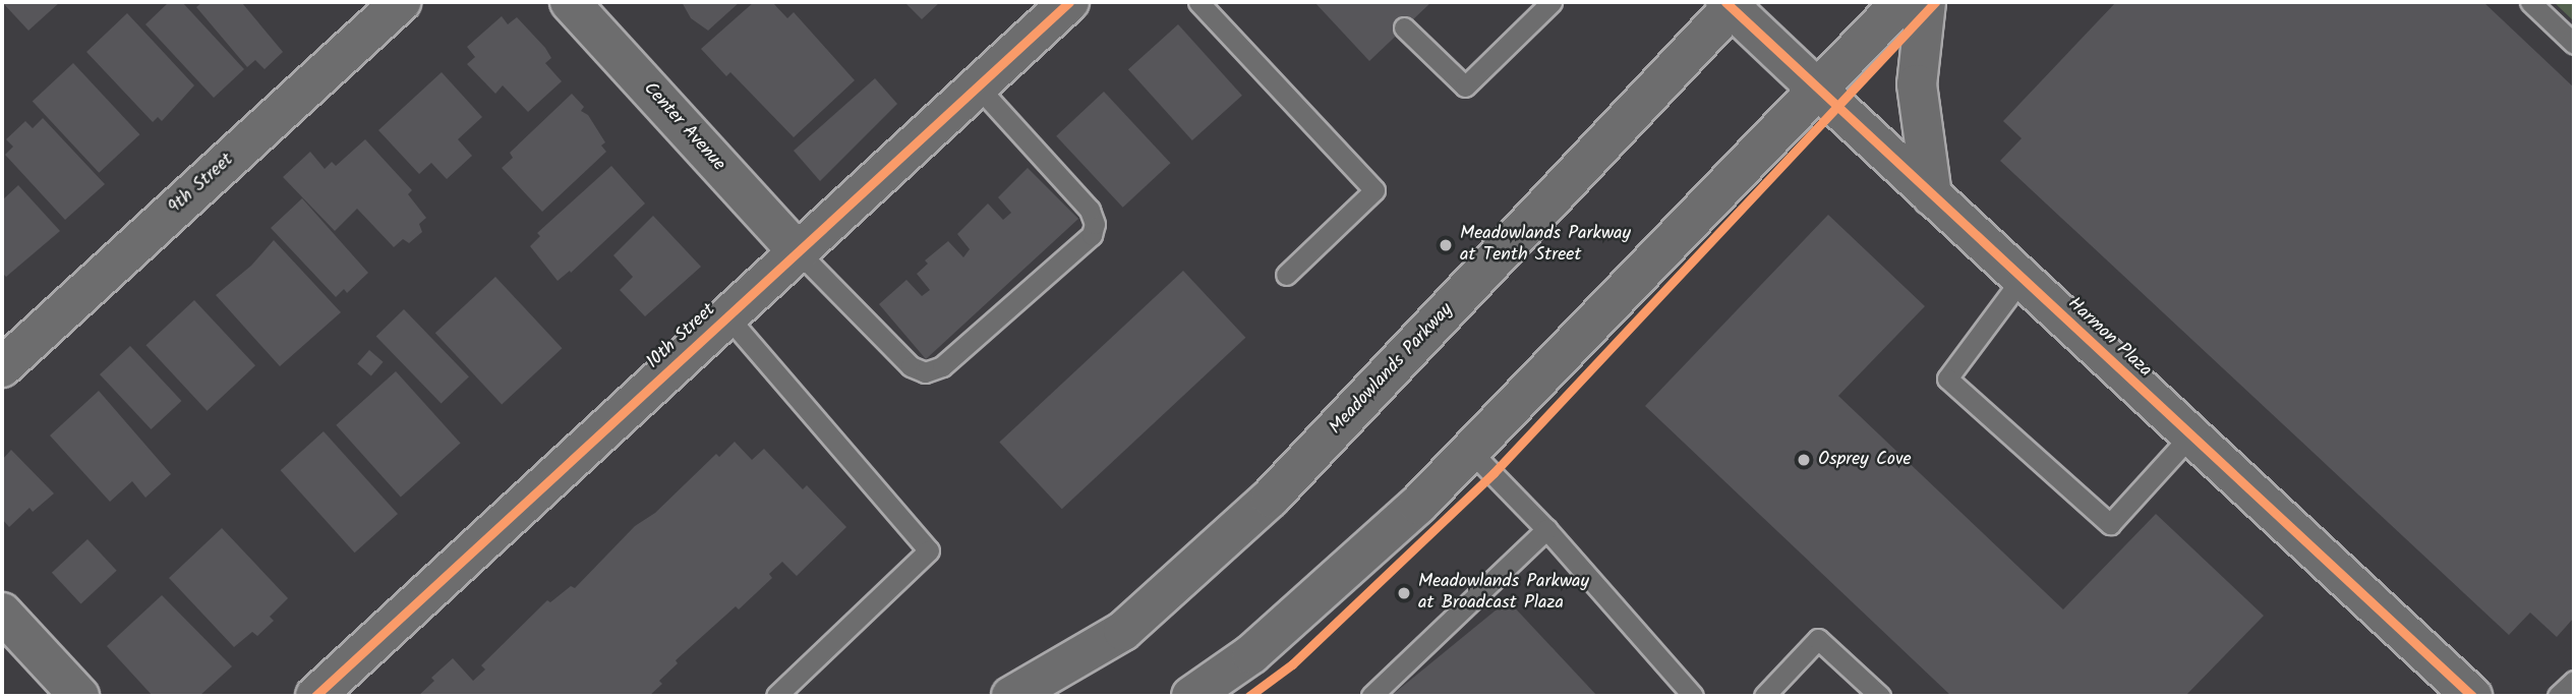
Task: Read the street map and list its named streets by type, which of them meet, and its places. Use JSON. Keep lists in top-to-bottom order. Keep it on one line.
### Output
{"streets":{"street":["Center Avenue","9th Street","10th Street","Harmon Plaza","Meadowlands Parkway"]},"crossings":[["Center Avenue","10th Street"],["Harmon Plaza","Meadowlands Parkway"]],"places":["Meadowlands Parkway at Tenth Street","Osprey Cove","Meadowlands Parkway at Broadcast Plaza"]}
